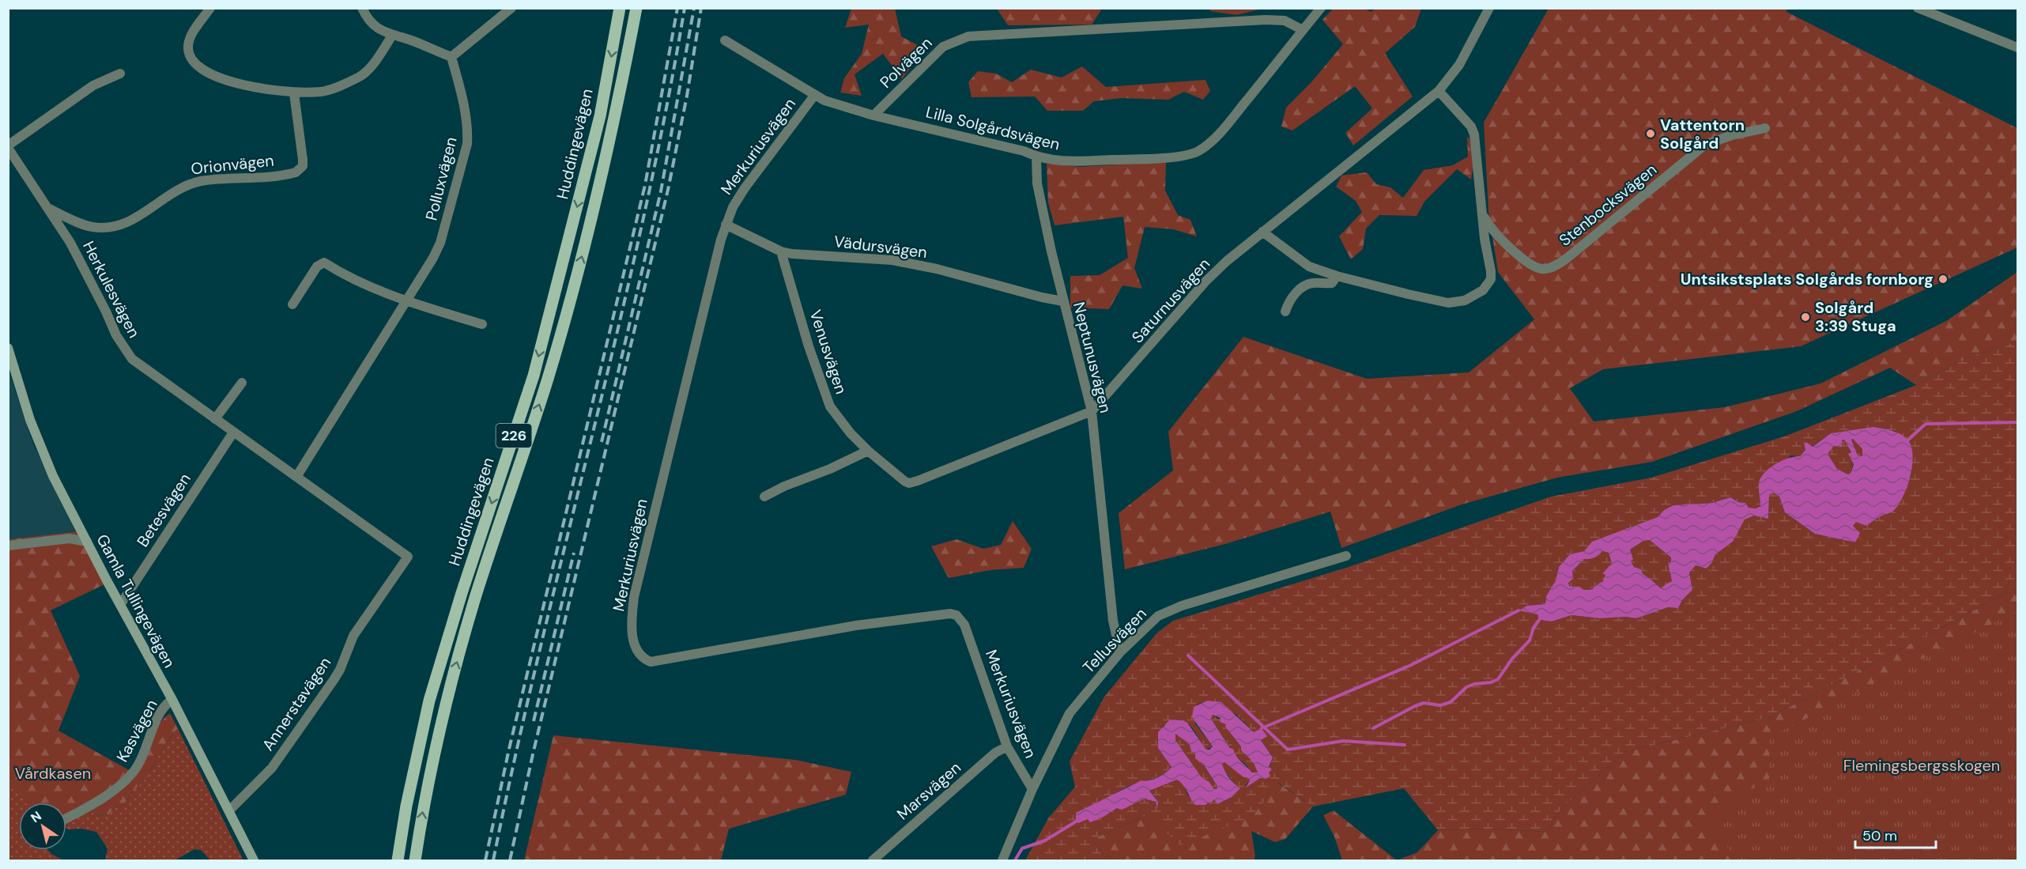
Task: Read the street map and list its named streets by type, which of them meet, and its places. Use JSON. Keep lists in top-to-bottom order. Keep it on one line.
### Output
{"streets":{"main road":["Huddingevägen","226"],"street":["Polvägen","Lilla Solgårdsvägen","Merkuriusvägen","Orionvägen","Polluxvägen","Stenbocksvägen","Vädursvägen","Herkulesvägen","Saturnusvägen","Venusvägen","Neptunusvägen","Betesvägen","Gamla Tullingevägen","Tellusvägen","Annerstavägen","Kasvägen","Marsvägen"]},"crossings":[["Polvägen","Lilla Solgårdsvägen"],["Lilla Solgårdsvägen","Merkuriusvägen"],["Lilla Solgårdsvägen","Neptunusvägen"],["Merkuriusvägen","Vädursvägen"],["Merkuriusvägen","Tellusvägen"],["Merkuriusvägen","Marsvägen"],["Orionvägen","Herkulesvägen"],["Polluxvägen","Herkulesvägen"],["Stenbocksvägen","Saturnusvägen"],["Vädursvägen","Venusvägen"],["Vädursvägen","Neptunusvägen"],["Herkulesvägen","Betesvägen"],["Herkulesvägen","Annerstavägen"],["Saturnusvägen","Venusvägen"],["Saturnusvägen","Neptunusvägen"],["Neptunusvägen","Tellusvägen"],["Betesvägen","Gamla Tullingevägen"],["Gamla Tullingevägen","Annerstavägen"],["Gamla Tullingevägen","Kasvägen"]],"parks":["Flemingsbergsskogen","Vårdkasen"],"places":["Vattentorn Solgård","Untsikstsplats Solgårds fornborg","Solgård 3:39 Stuga"],"scale_bar":"50 m","north":"top left"}
